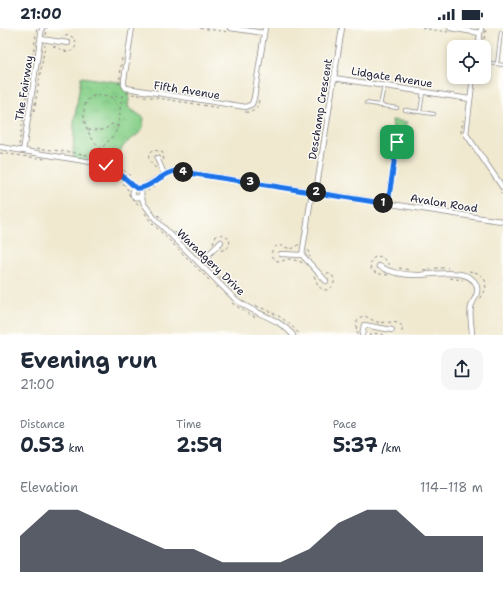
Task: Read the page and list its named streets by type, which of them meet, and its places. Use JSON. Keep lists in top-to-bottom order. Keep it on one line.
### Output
{"streets":{"street":["Lidgate Avenue","The Fairway","Fifth Avenue","Deschamp Crescent","Avalon Road","Waradgery Drive"]},"crossings":[["Lidgate Avenue","Deschamp Crescent"],["Deschamp Crescent","Avalon Road"]],"page":{"status":"21:00","pins":["4","3","2","1"],"heading":["Evening run","21:00"],"stats":[["Distance","0.53 km"],["Time","2:59"],["Pace","5:37 /km"]],"chart":["Elevation","114–118 m"]}}
